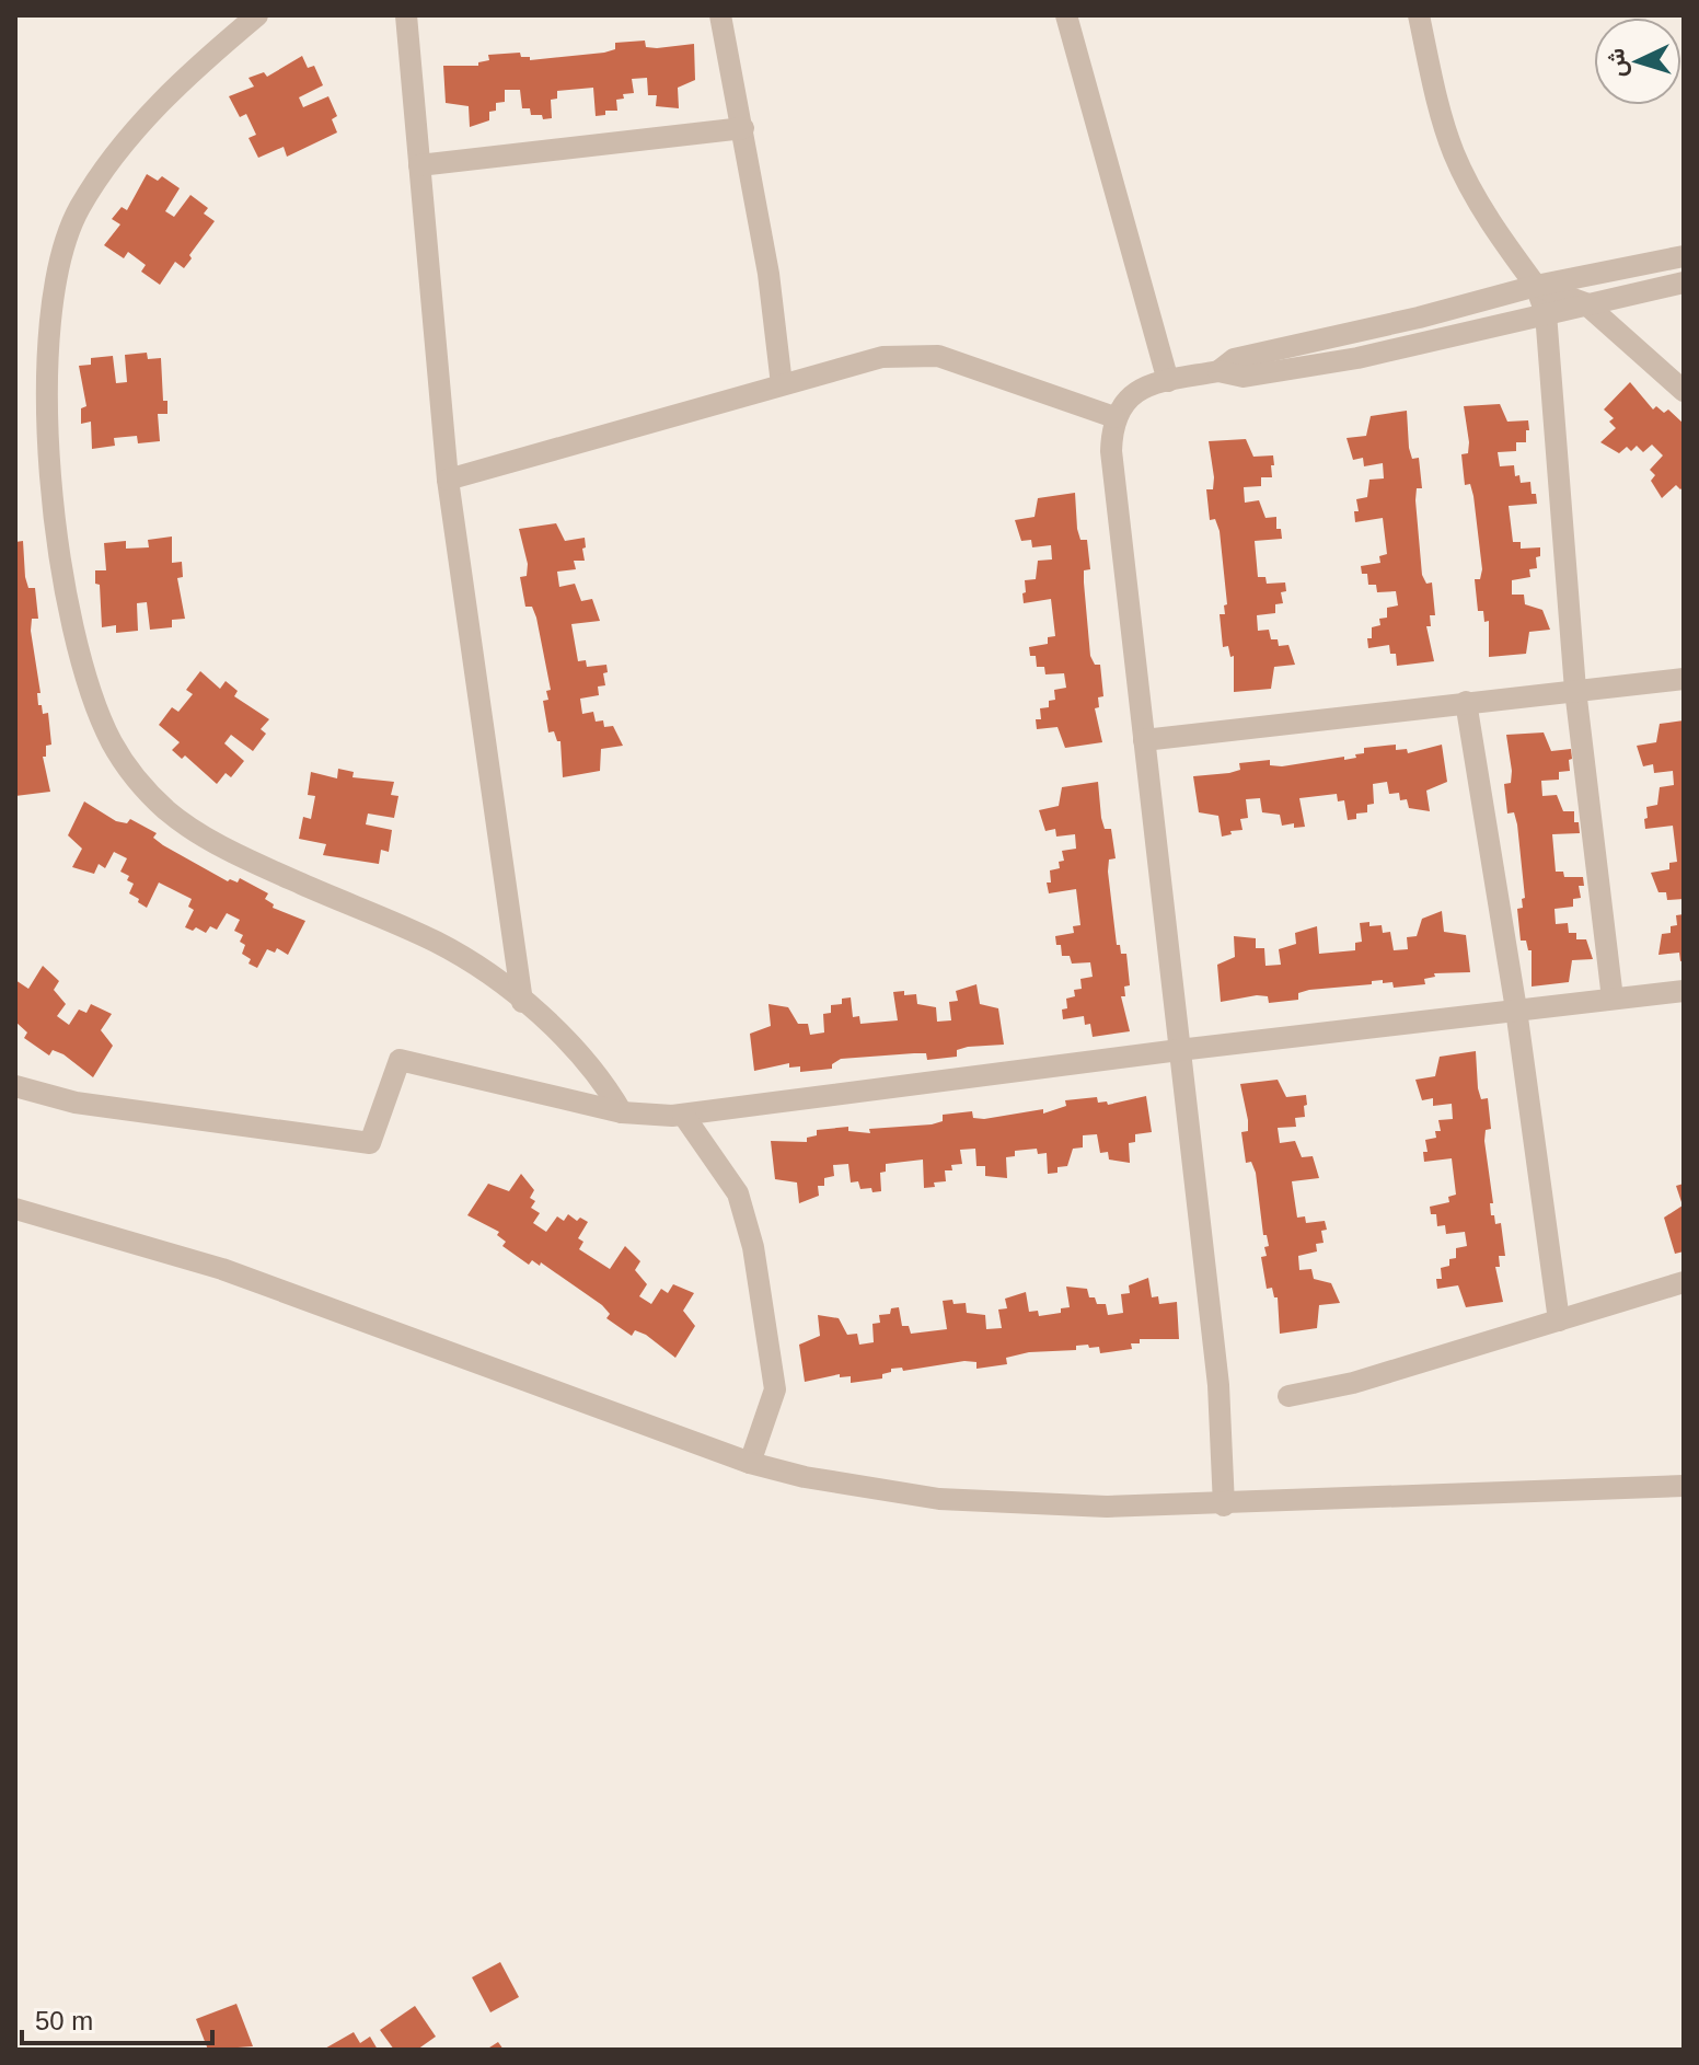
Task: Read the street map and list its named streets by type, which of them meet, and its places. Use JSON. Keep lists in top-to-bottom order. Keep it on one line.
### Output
{"scale_bar":"50 m","north":"left"}
